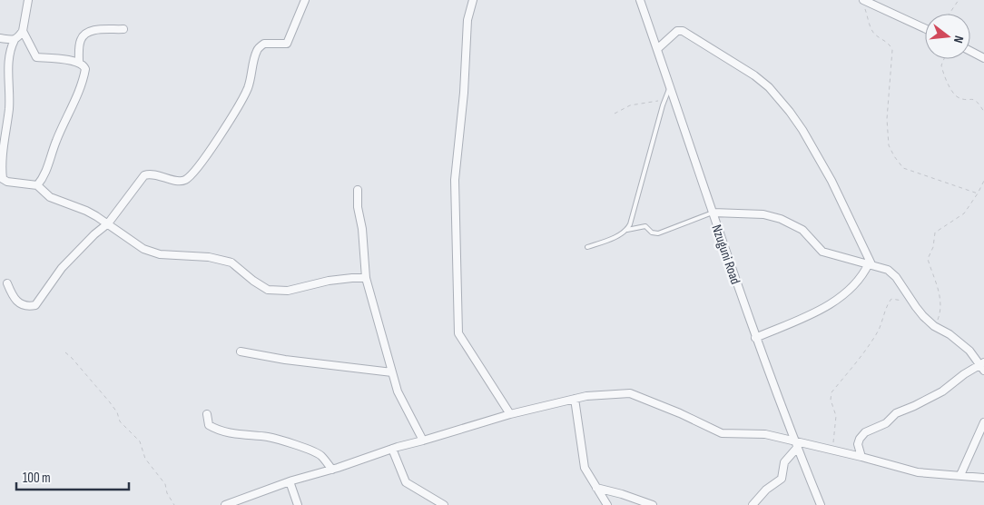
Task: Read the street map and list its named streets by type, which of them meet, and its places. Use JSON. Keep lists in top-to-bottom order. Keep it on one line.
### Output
{"streets":{"street":["Nzuguni Road"]},"scale_bar":"100 m","north":"right"}
